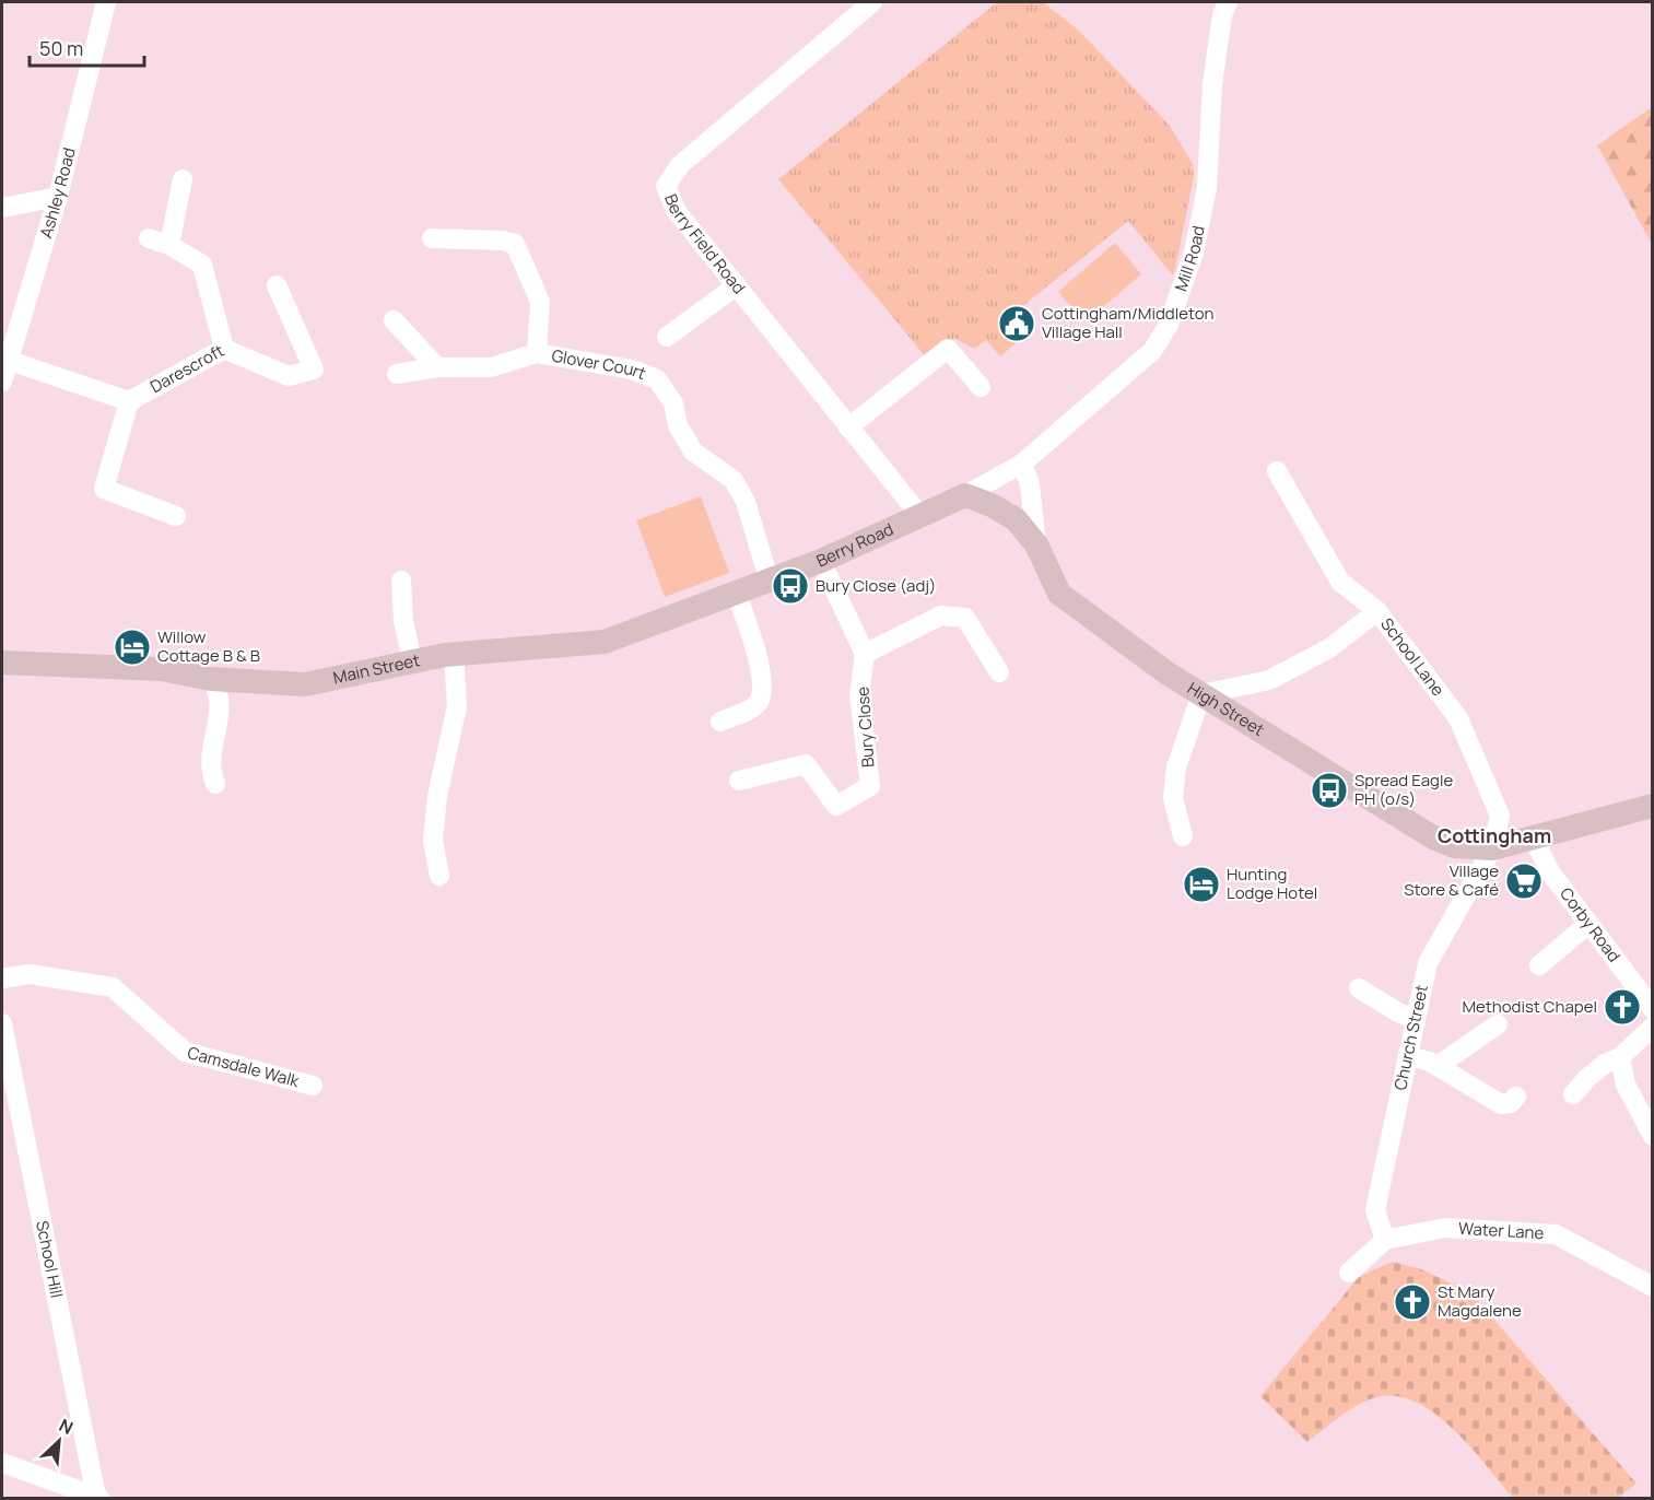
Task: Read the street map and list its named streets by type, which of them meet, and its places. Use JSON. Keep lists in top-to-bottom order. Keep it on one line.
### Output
{"streets":{"main road":["Berry Road","Main Street","High Street"],"street":["Ashley Road","Berry Field Road","Mill Road","Glover Court","Darescroft","School Lane","Bury Close","Corby Road","Church Street","Camsdale Walk","Water Lane","School Hill"]},"crossings":[["Ashley Road","Darescroft"],["Berry Field Road","Berry Road"],["Mill Road","Berry Road"],["Mill Road","High Street"],["Glover Court","Berry Road"],["Berry Road","Main Street"],["Berry Road","High Street"],["School Lane","High Street"],["School Lane","Church Street"],["High Street","Corby Road"],["High Street","Church Street"],["Church Street","Water Lane"]],"districts":["Cottingham"],"places":{"public building":["Cottingham/Middleton Village Hall"],"bus stop":["Bury Close (adj)","Spread Eagle PH (o/s)"],"hotel":["Willow Cottage B & B","Hunting Lodge Hotel"],"supermarket":["Village Store & Café"],"church":["Methodist Chapel","St Mary Magdalene"]},"scale_bar":"50 m","north":"top right"}
